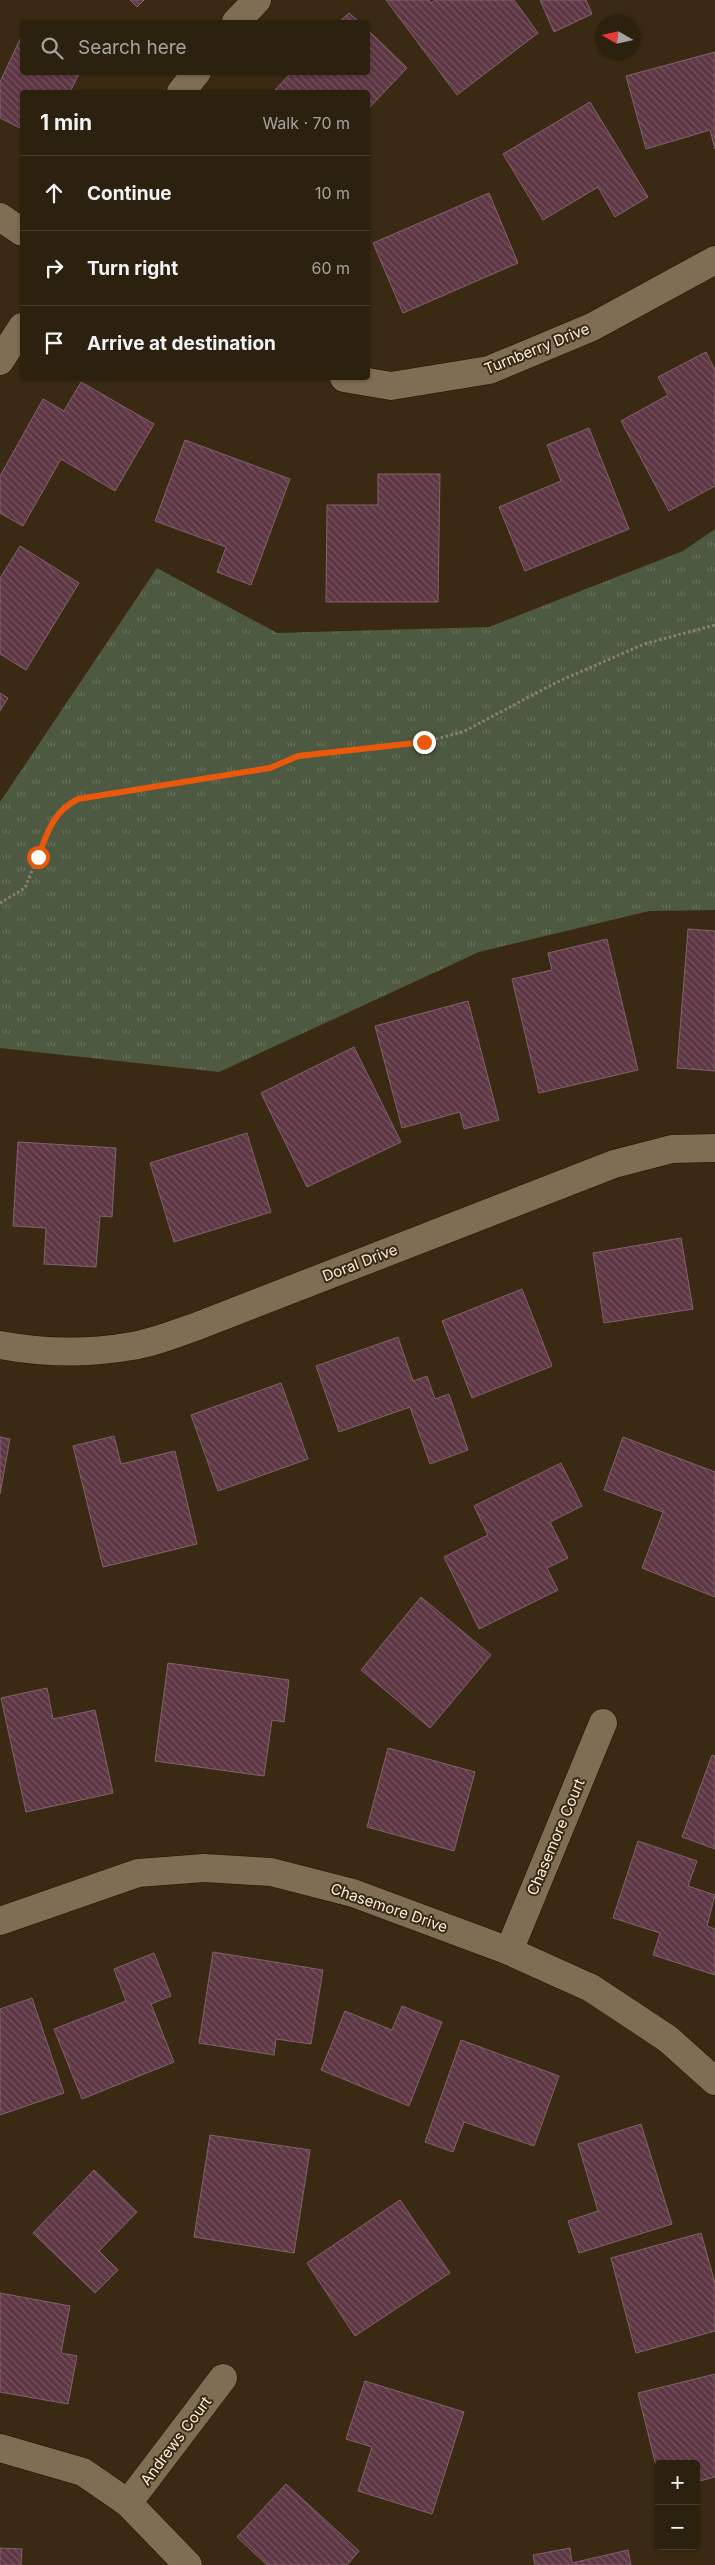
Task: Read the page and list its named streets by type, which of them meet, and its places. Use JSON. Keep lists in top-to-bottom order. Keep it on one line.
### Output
{"streets":{"street":["Turnberry Drive","Doral Drive","Chasemore Court","Chasemore Drive","Andrews Court"]},"crossings":[["Chasemore Court","Chasemore Drive"]],"north":"left","page":{"search":"Search here","heading":["1 min","Walk · 70 m"],"list":[["Continue","10 m"],["Turn right","60 m"],"Arrive at destination"],"map_buttons":["+","−"]}}
